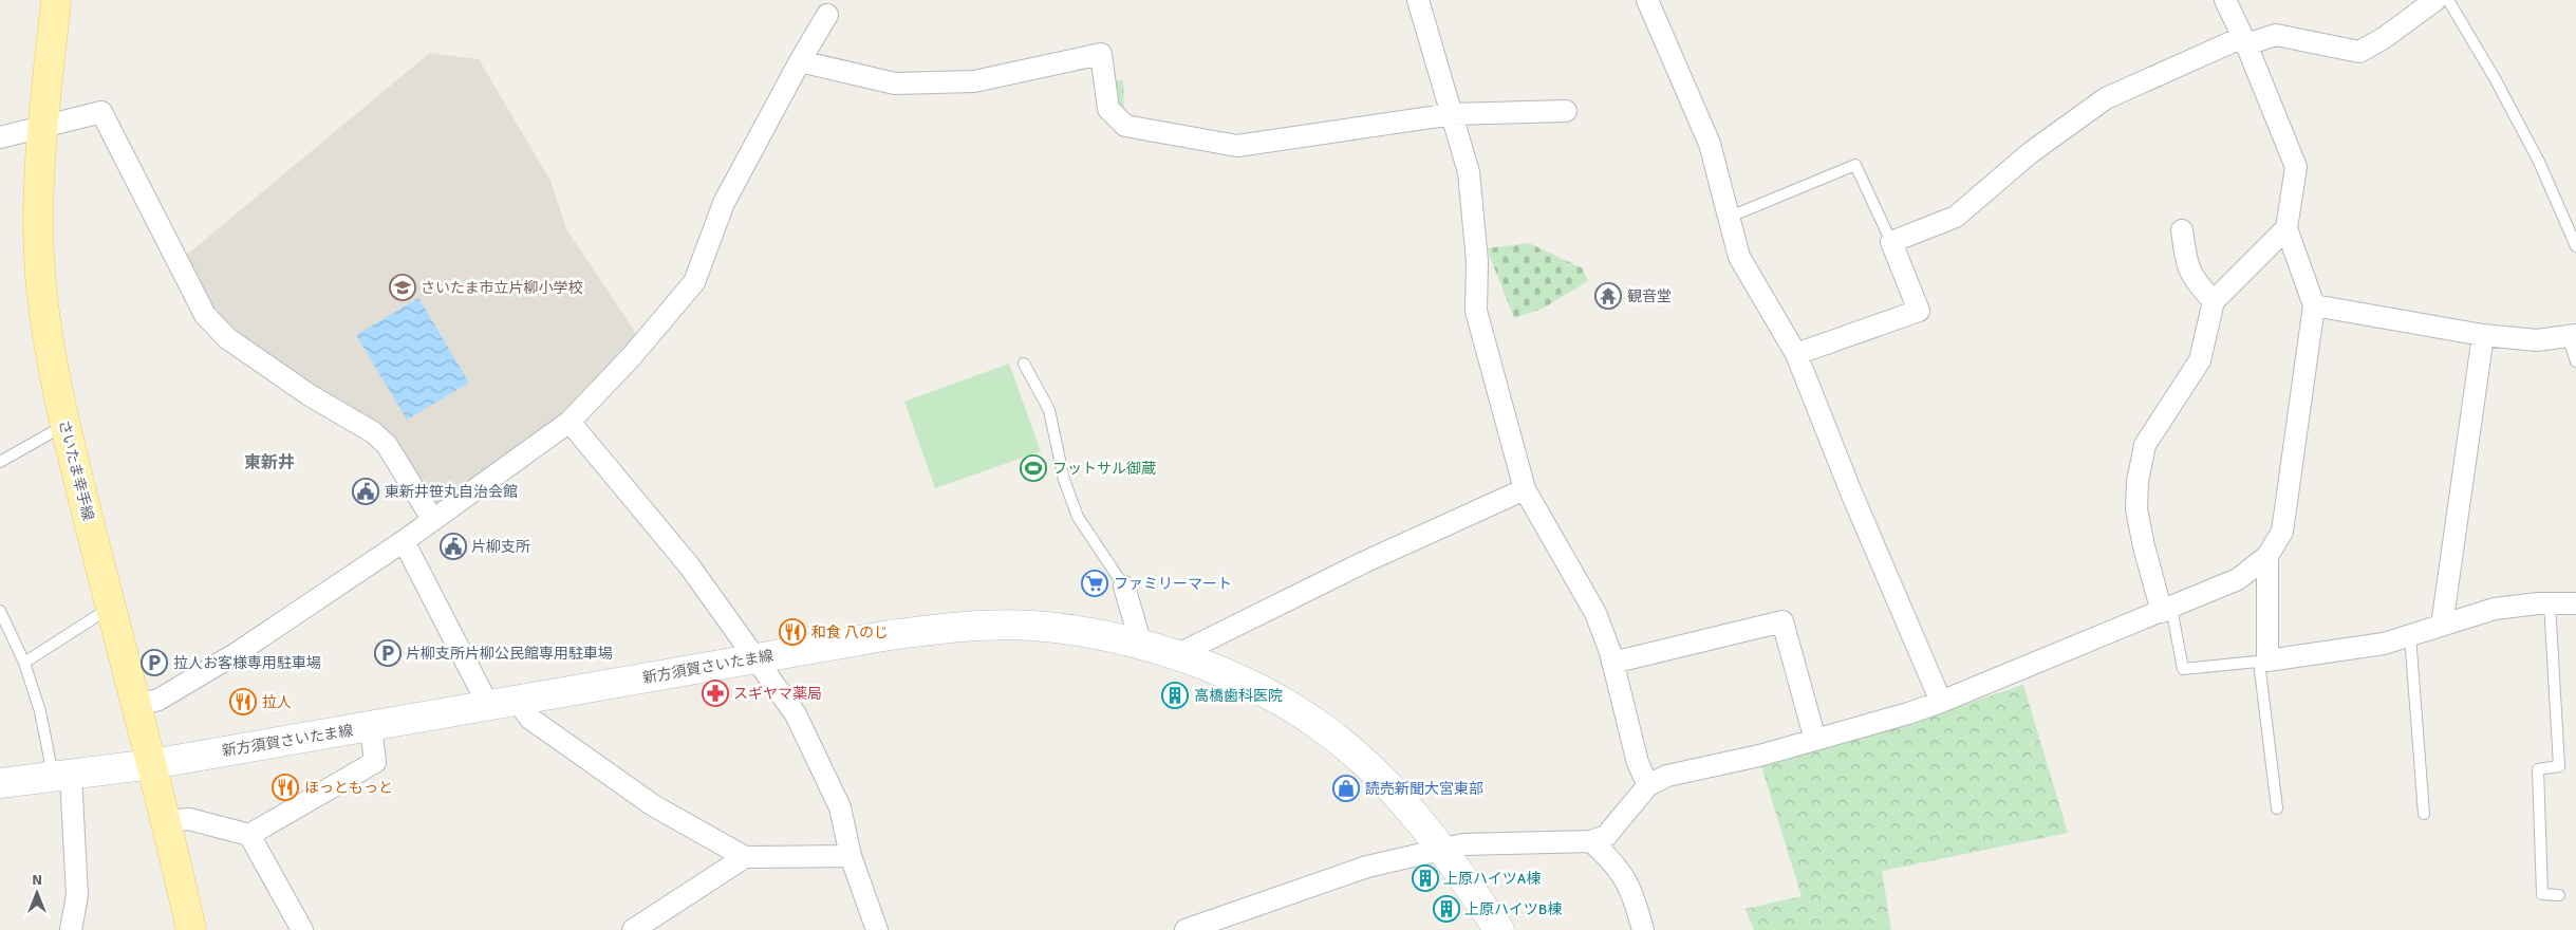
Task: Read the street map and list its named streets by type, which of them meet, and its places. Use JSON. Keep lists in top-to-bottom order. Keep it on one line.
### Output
{"streets":{"main road":["さいたま幸手線","新方須賀さいたま線"]},"crossings":[["さいたま幸手線","新方須賀さいたま線"]],"districts":["東新井"],"places":{"school or university":["さいたま市立片柳小学校"],"temple":["観音堂"],"sports":["フットサル御蔵"],"public building":["東新井笹丸自治会館","片柳支所"],"supermarket":["ファミリーマート"],"restaurant":["和食 八のじ","拉人","ほっともっと"],"parking":["片柳支所片柳公民館専用駐車場","拉人お客様専用駐車場"],"pharmacy":["スギヤマ薬局"],"building":["高橋歯科医院","上原ハイツA棟","上原ハイツB棟"],"shop":["読売新聞大宮東部"]},"north":"top"}
